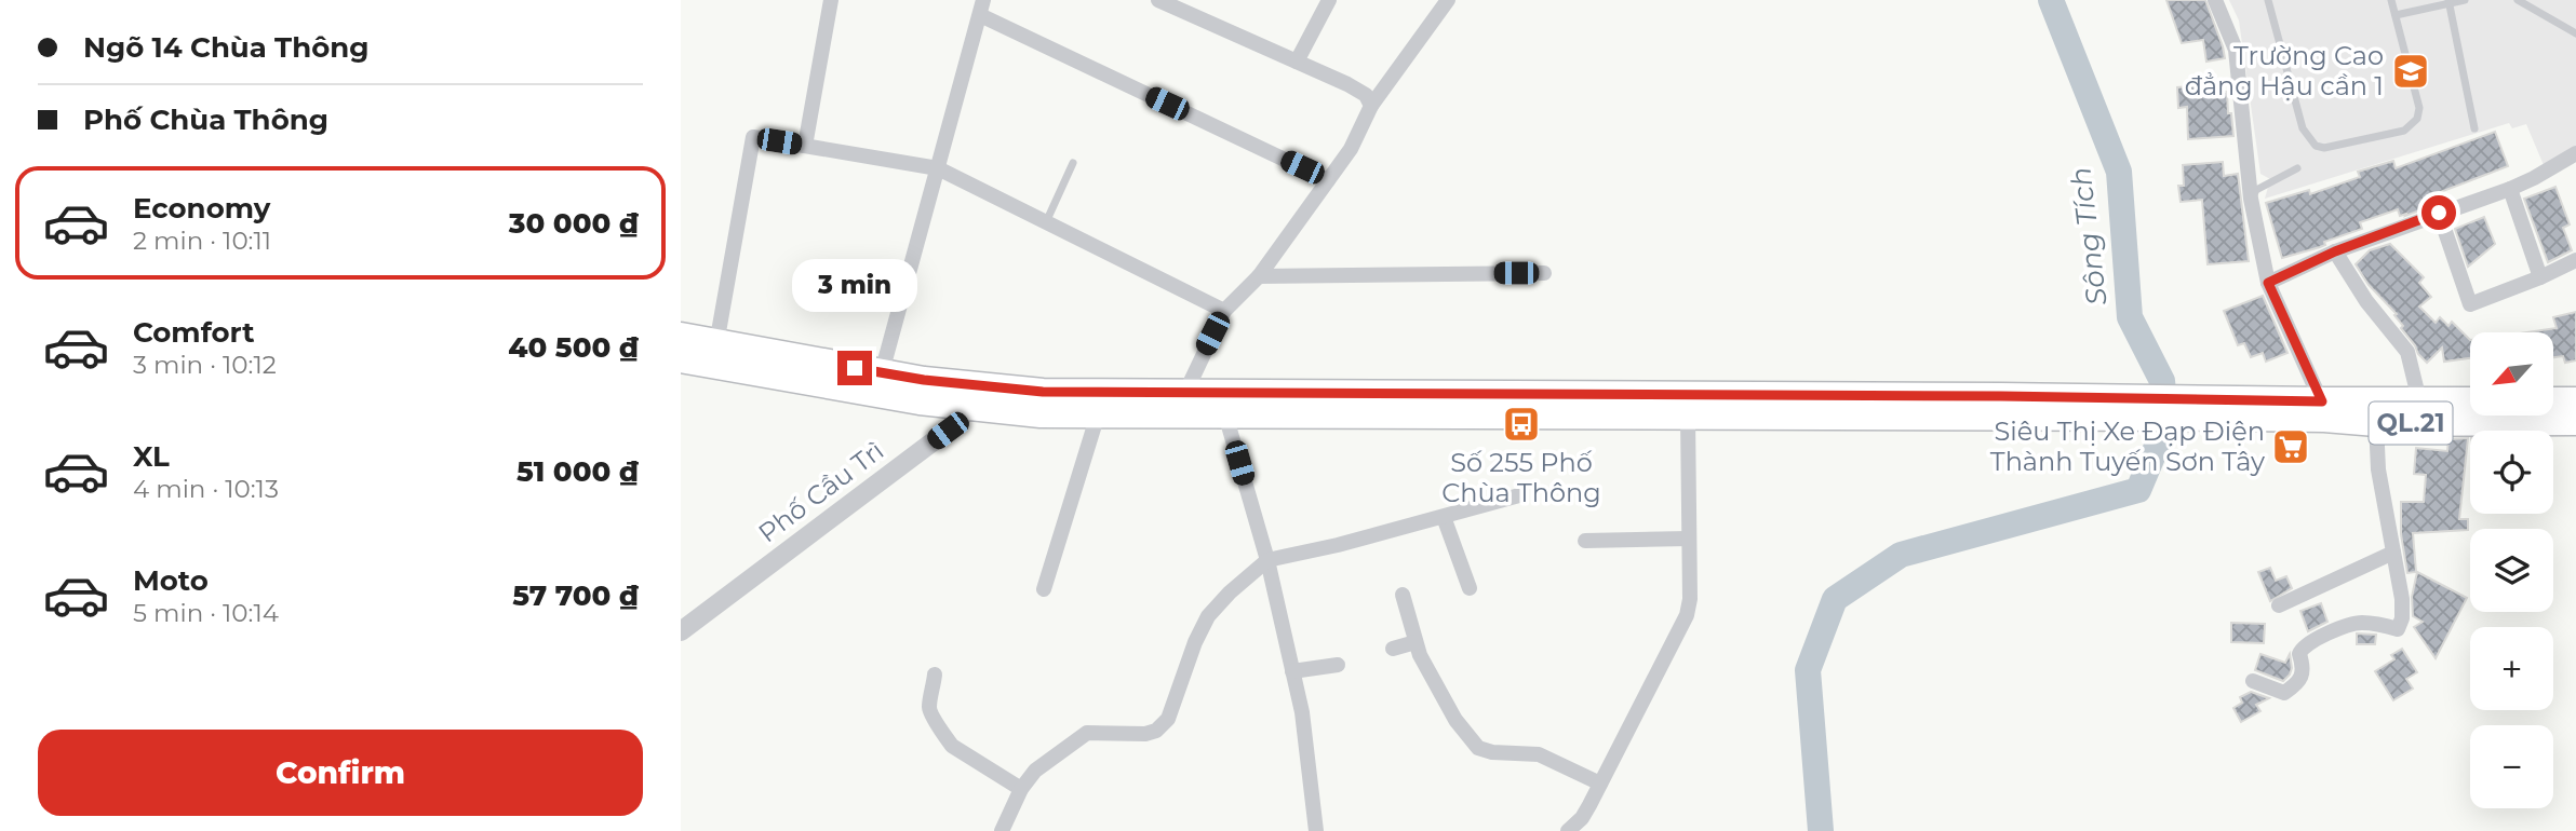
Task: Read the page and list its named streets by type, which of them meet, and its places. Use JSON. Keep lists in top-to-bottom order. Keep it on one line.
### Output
{"streets":{"highway":["QL.21"],"street":["Phố Cầu Trì"]},"crossings":[["QL.21","Phố Cầu Trì"]],"water":["Sông Tích"],"places":{"school or university":["Trường Cao đẳng Hậu cần 1"],"bus stop":["Số 255 Phố Chùa Thông"],"supermarket":["Siêu Thị Xe Đạp Điện Thành Tuyến Sơn Tây"]},"north":"bottom left","page":{"banner":["Ngõ 14 Chùa Thông","Phố Chùa Thông"],"list":[{"name":"Economy","note":"2 min · 10:11","value":"30 000 ₫"},{"name":"Comfort","note":"3 min · 10:12","value":"40 500 ₫"},{"name":"XL","note":"4 min · 10:13","value":"51 000 ₫"},{"name":"Moto","note":"5 min · 10:14","value":"57 700 ₫"}],"bubble":"3 min","map_buttons":["+","−"],"buttons":"Confirm"}}
